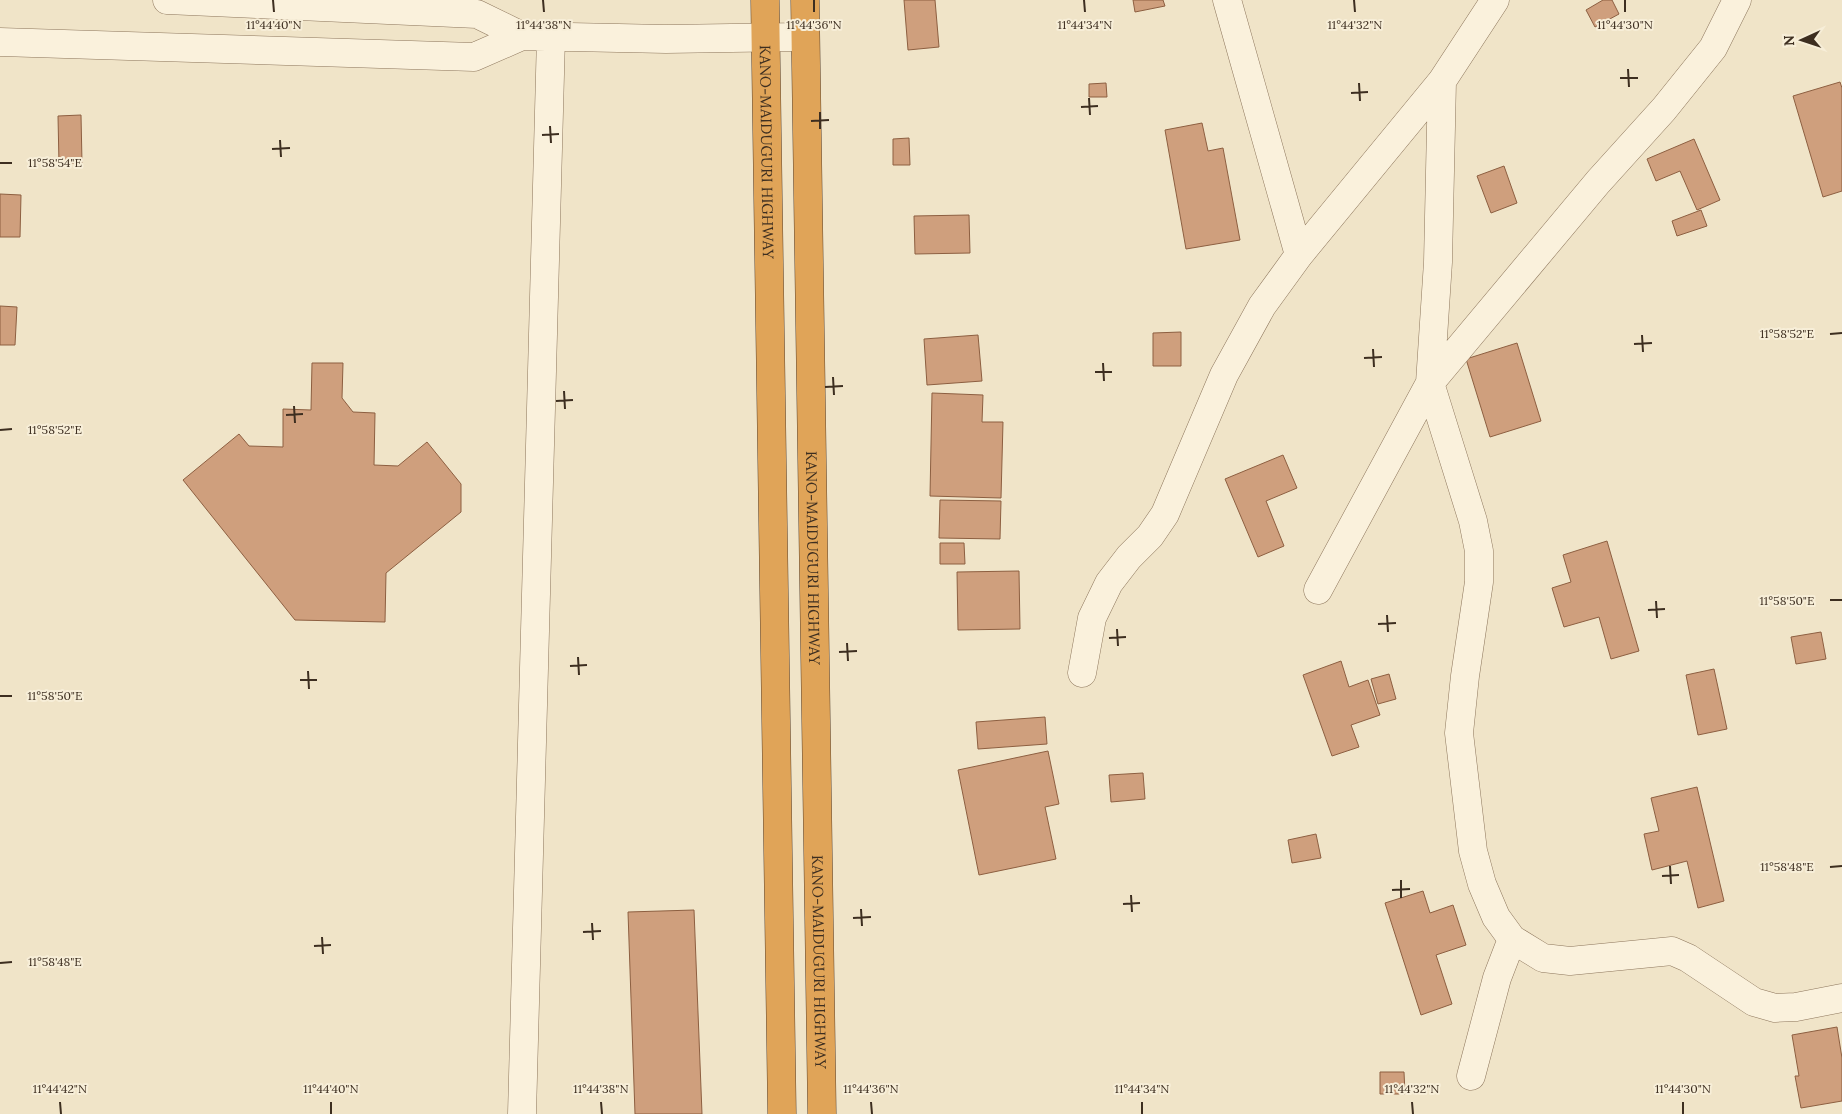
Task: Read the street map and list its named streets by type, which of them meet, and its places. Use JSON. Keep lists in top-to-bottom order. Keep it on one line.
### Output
{"streets":{"highway":["KANO-MAIDUGURI HIGHWAY"]},"north":"left","coordinates":["11°44'40\"N","11°44'38\"N","11°44'36\"N","11°44'34\"N","11°44'32\"N","11°44'30\"N","11°58'54\"E","11°58'52\"E","11°58'50\"E","11°58'48\"E","11°44'42\"N"]}
